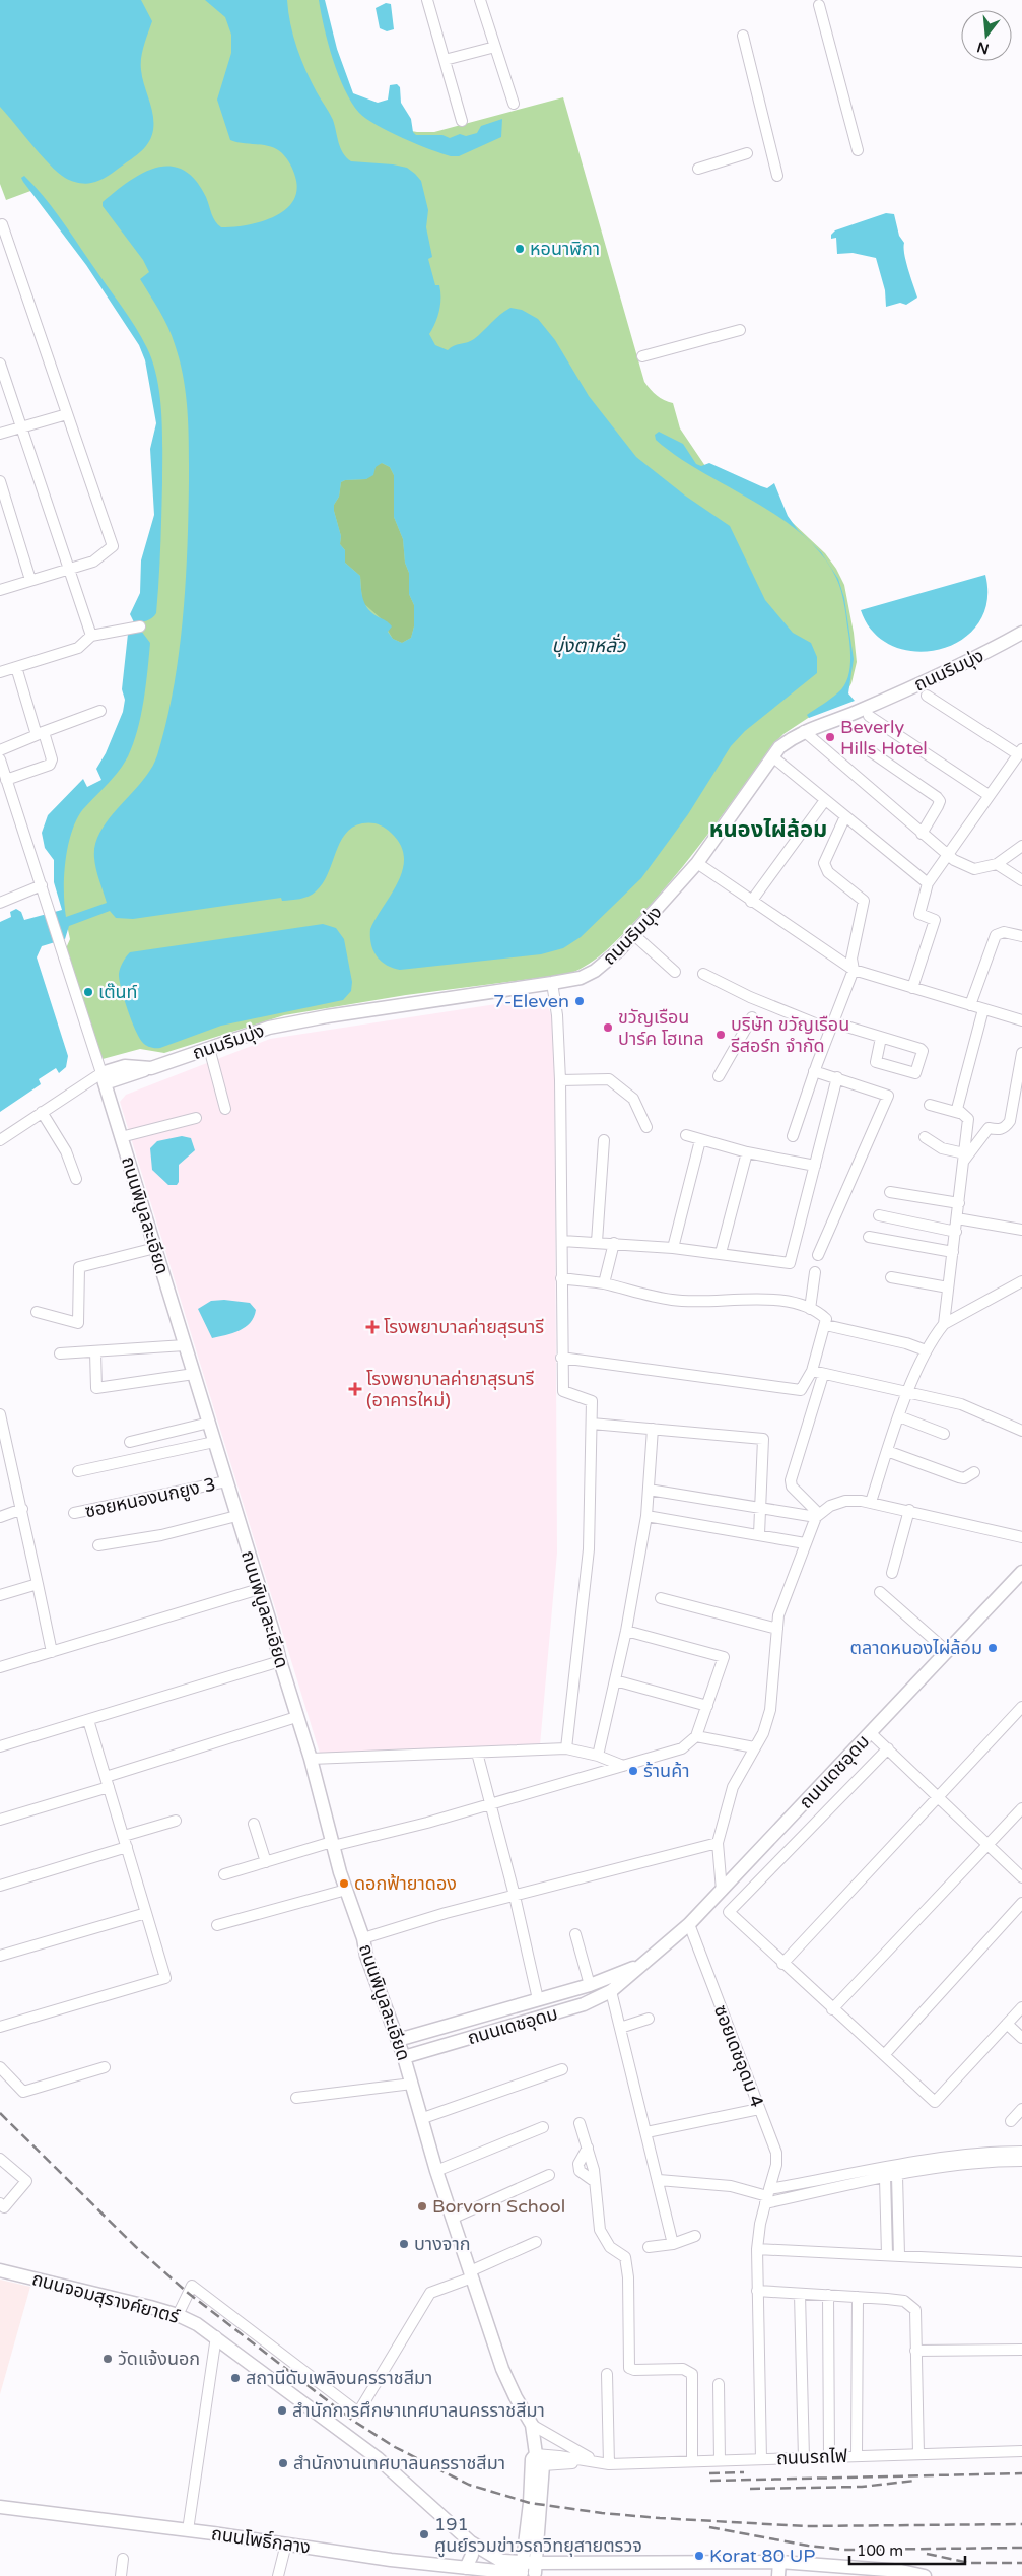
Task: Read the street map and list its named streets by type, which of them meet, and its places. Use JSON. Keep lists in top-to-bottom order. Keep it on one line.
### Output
{"streets":{"main road":["ถนนริมบุ่ง","ถนนพิบูลละเอียด","ถนนเดชอุดม","ถนนจอมสุรางค์ยาตร์","ถนนโพธิ์กลาง"],"street":["ซอยหนองนกยูง 3","ซอยเดชอุดม 4","ถนนรถไฟ"]},"crossings":[["ถนนริมบุ่ง","ถนนพิบูลละเอียด"],["ถนนพิบูลละเอียด","ซอยหนองนกยูง 3"],["ถนนพิบูลละเอียด","ถนนเดชอุดม"],["ถนนพิบูลละเอียด","ถนนจอมสุรางค์ยาตร์"],["ถนนพิบูลละเอียด","ถนนรถไฟ"],["ถนนพิบูลละเอียด","ถนนโพธิ์กลาง"],["ถนนเดชอุดม","ซอยเดชอุดม 4"],["ซอยเดชอุดม 4","ถนนรถไฟ"],["ถนนจอมสุรางค์ยาตร์","ถนนโพธิ์กลาง"]],"districts":["หนองไผ่ล้อม"],"water":["บุ่งตาหลั่ว"],"places":{"other":["หอนาฬิกา","Beverly Hills Hotel","เต๊นท์","7-Eleven","ขวัญเรือน ปาร์ค โฮเทล","บริษัท ขวัญเรือน รีสอร์ท จำกัด","ตลาดหนองไผ่ล้อม","ร้านค้า","ดอกฟ้ายาดอง","Borvorn School","บางจาก","วัดแจ้งนอก","สถานีดับเพลิงนครราชสีมา","สำนักการศึกษาเทศบาลนครราชสีมา","สำนักงานเทศบาลนครราชสีมา","191 ศูนย์รวมข่าวรถวิทยุสายตรวจ","Korat 80 UP"],"health":["โรงพยาบาลค่ายสุรนารี","โรงพยาบาลค่ายาสุรนารี (อาคารใหม่)"]},"scale_bar":"100 m","north":"bottom"}
